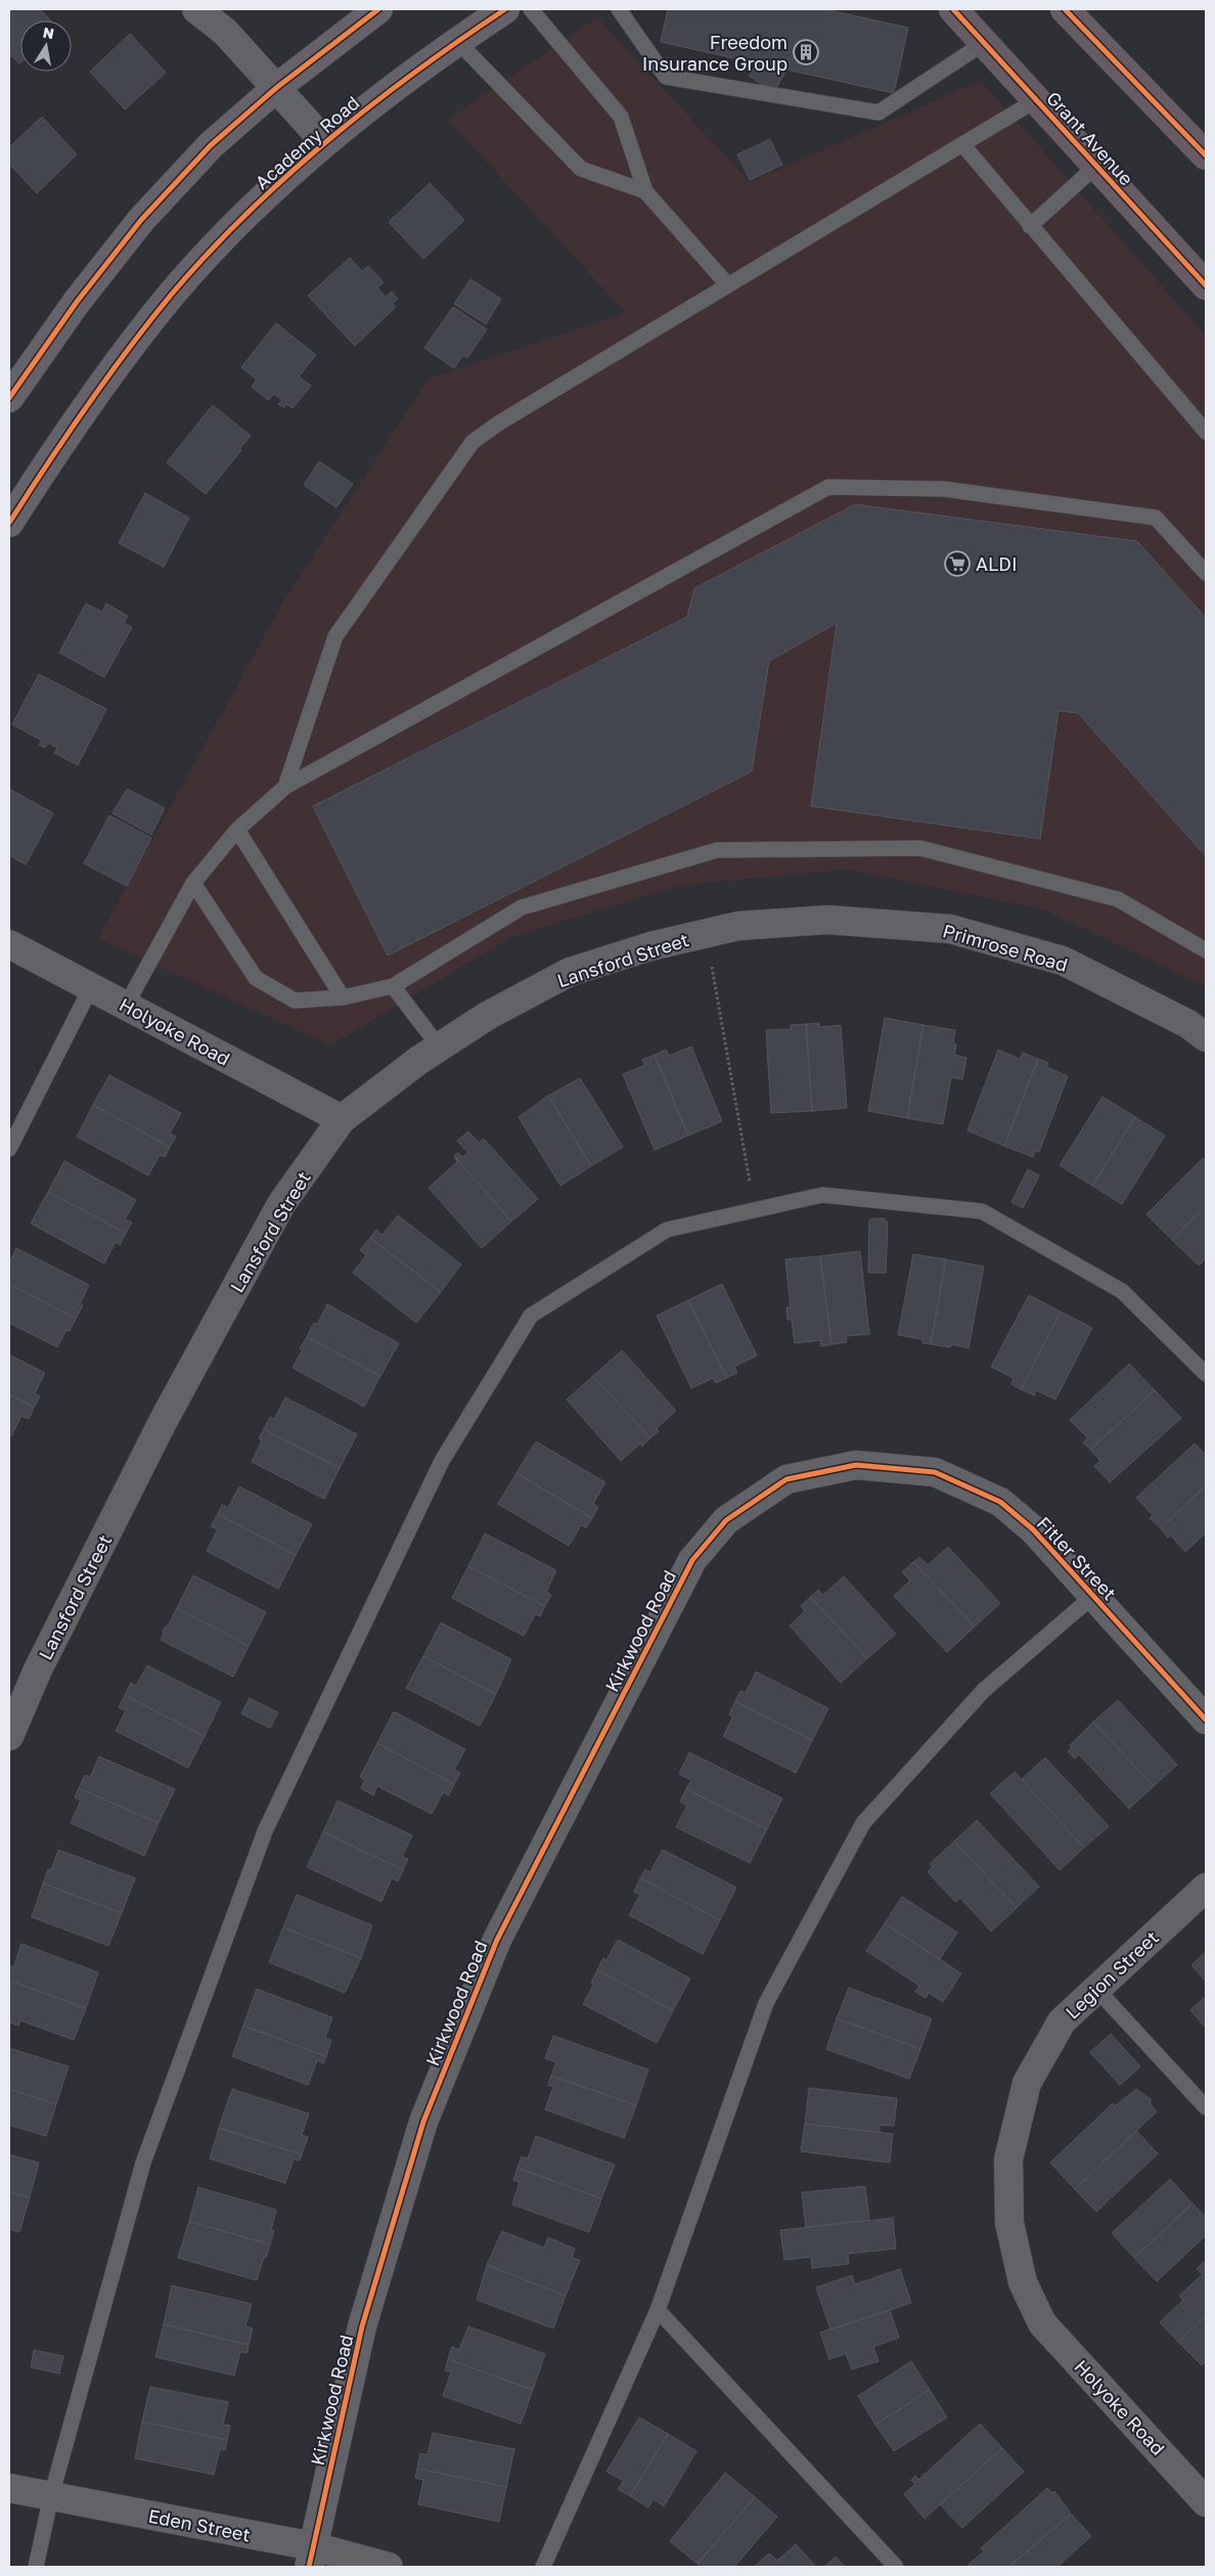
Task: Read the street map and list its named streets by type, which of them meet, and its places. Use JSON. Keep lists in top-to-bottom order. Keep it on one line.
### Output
{"streets":{"main road":["Grant Avenue","Academy Road"],"street":["Primrose Road","Lansford Street","Holyoke Road","Fitler Street","Kirkwood Road","Legion Street","Eden Street"]},"crossings":[["Primrose Road","Lansford Street"],["Lansford Street","Holyoke Road"],["Holyoke Road","Legion Street"],["Fitler Street","Kirkwood Road"],["Kirkwood Road","Eden Street"]],"places":{"building":["Freedom Insurance Group"],"supermarket":["ALDI"]},"north":"top"}
